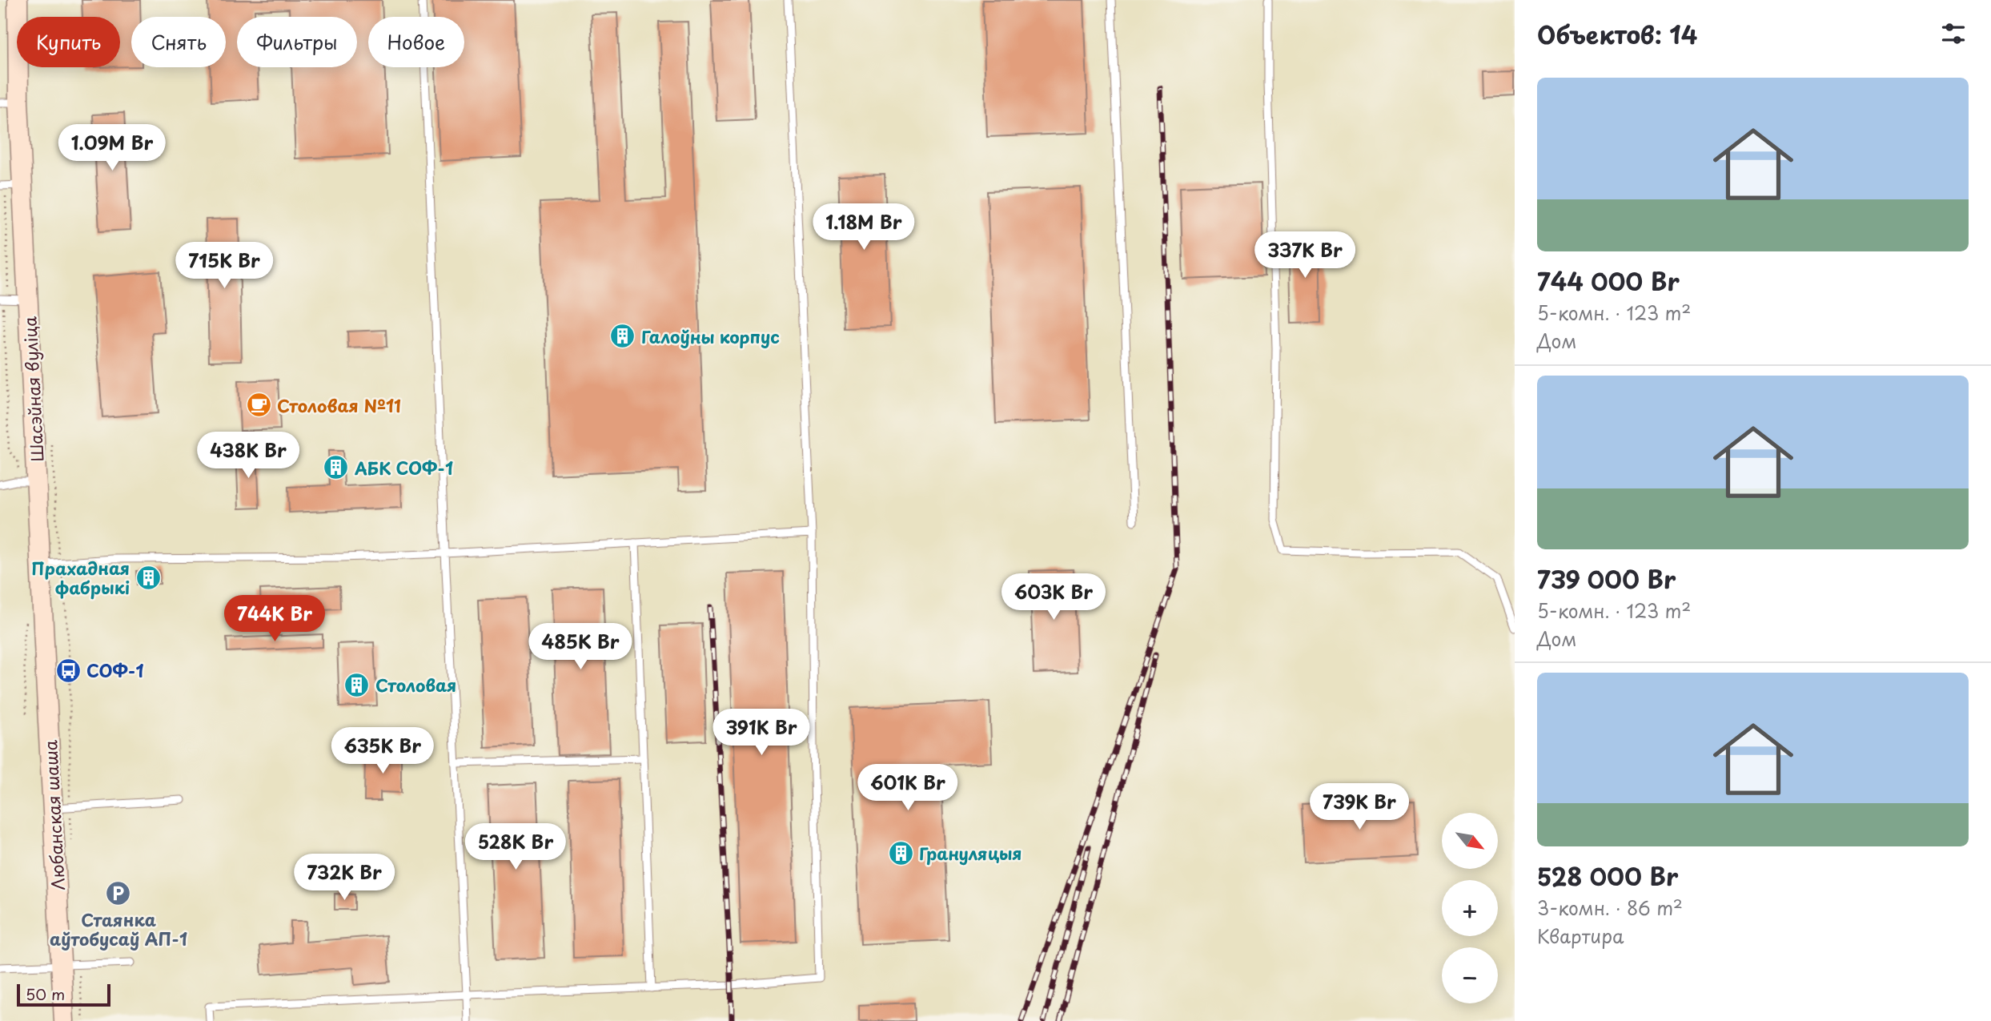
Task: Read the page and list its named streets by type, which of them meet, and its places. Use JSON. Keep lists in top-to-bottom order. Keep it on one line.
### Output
{"streets":{"main road":["Шасэйная вуліца","Любанская шаша"]},"crossings":[["Шасэйная вуліца","Любанская шаша"]],"places":{"building":["Галоўны корпус","АБК СОФ-1","Прахадная фабрыкі","Столовая","Грануляцыя"],"cafe":["Столовая №11"],"bus stop":["СОФ-1"],"parking":["Стаянка аўтобусаў АП-1"]},"scale_bar":"50 m","north":"bottom right","page":{"heading":"Объектов: 14","chip":["Купить","Снять","Фильтры","Новое"],"list":[{"name":"744 000 Br","note":"5-комн. · 123 m² · Дом"},{"name":"739 000 Br","note":"5-комн. · 123 m² · Дом"},{"name":"528 000 Br","note":"3-комн. · 86 m² · Квартира"}],"price":["1.09M Br","1.18M Br","337K Br","715K Br","438K Br","603K Br","744K Br","485K Br","391K Br","635K Br","601K Br","739K Br","528K Br","732K Br"],"map_buttons":["+","−"],"scale":"50 m"}}
